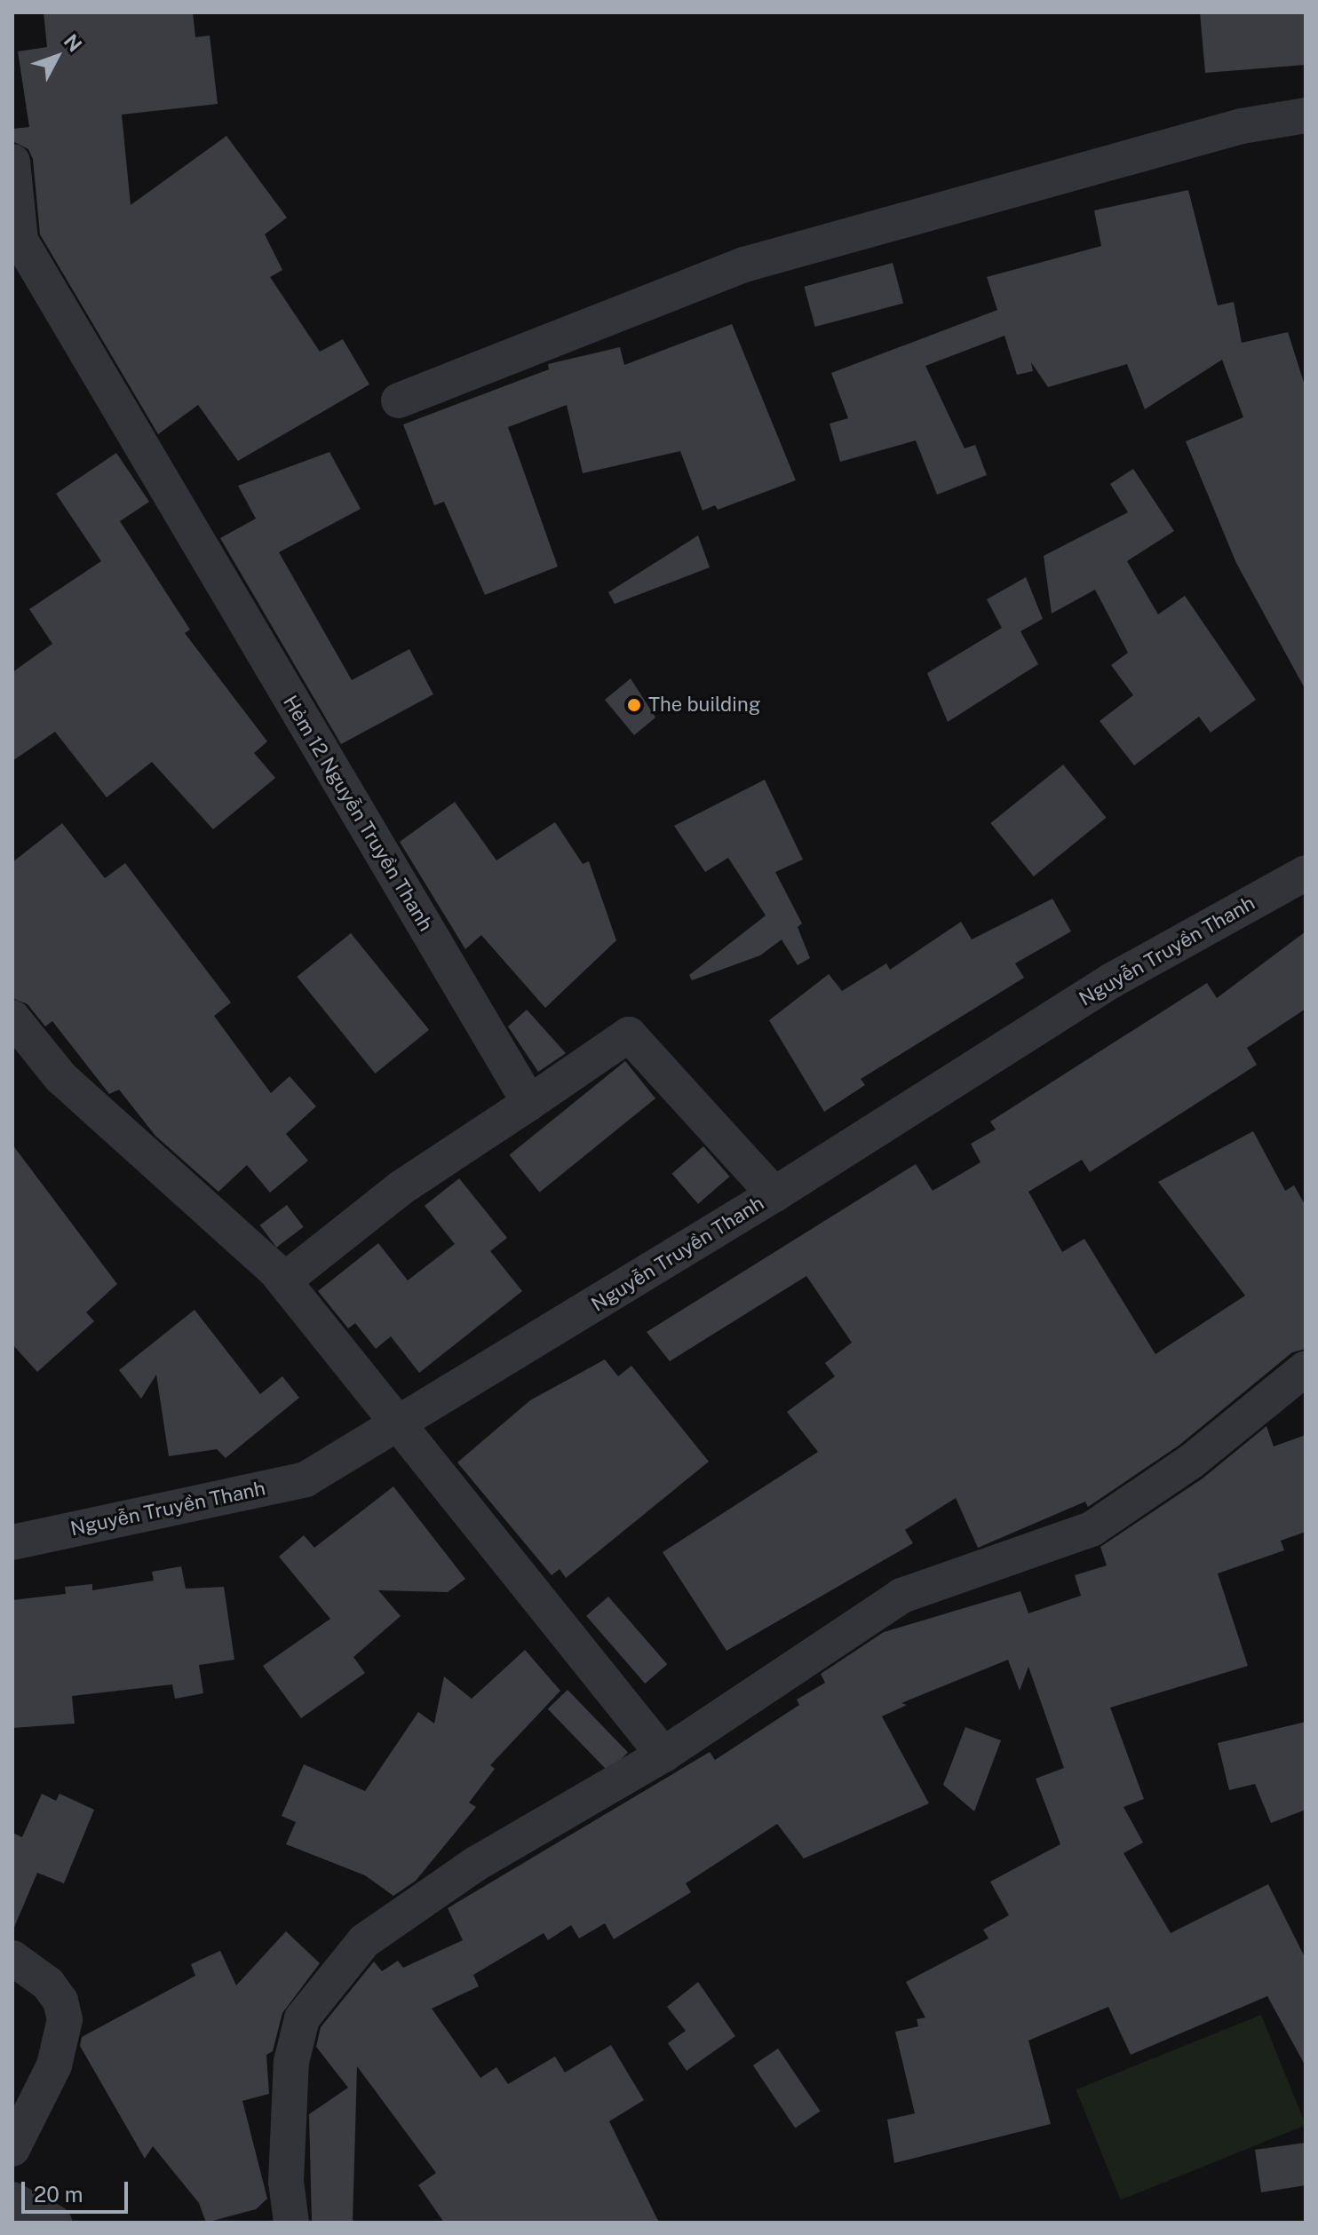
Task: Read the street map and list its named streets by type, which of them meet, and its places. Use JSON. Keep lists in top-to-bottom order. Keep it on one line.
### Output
{"streets":{"street":["Hẻm 12 Nguyễn Truyền Thanh","Nguyễn Truyền Thanh"]},"places":["The building"],"scale_bar":"20 m","north":"top right"}
